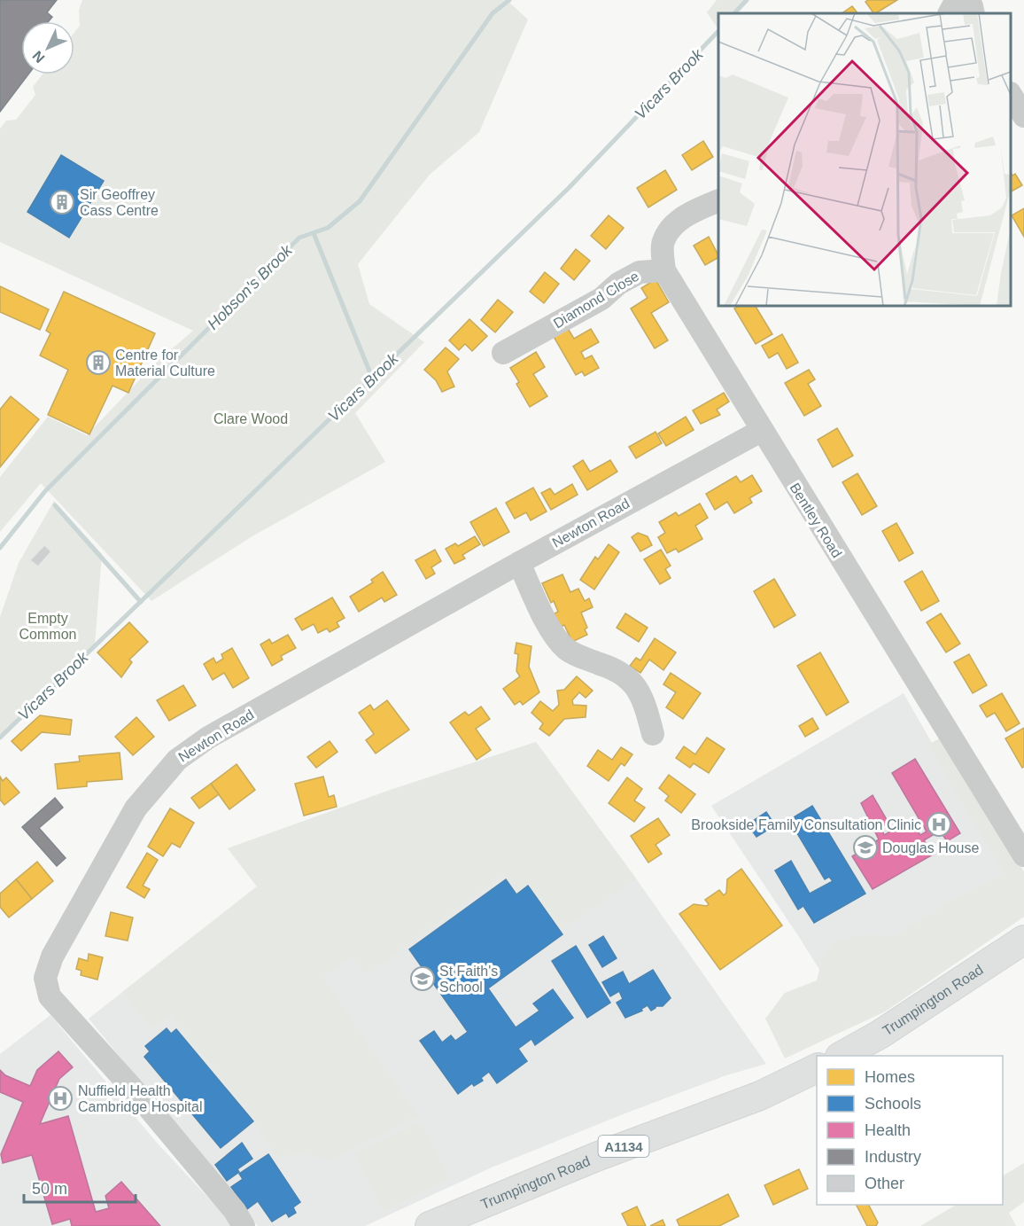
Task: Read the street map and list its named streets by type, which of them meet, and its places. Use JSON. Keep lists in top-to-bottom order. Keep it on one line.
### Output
{"streets":{"main road":["Trumpington Road","A1134"],"street":["Diamond Close","Bentley Road","Newton Road"]},"crossings":[["Diamond Close","Bentley Road"],["Bentley Road","Newton Road"]],"water":["Vicars Brook","Hobson's Brook"],"parks":["Clare Wood","Empty Common"],"places":{"building":["Sir Geoffrey Cass Centre","Centre for Material Culture"],"hospital":["Brookside Family Consultation Clinic","Nuffield Health Cambridge Hospital"],"school or university":["Douglas House","St Faith's School"]},"legend":["Homes","Schools","Health","Industry","Other"],"scale_bar":"50 m","north":"bottom left"}
